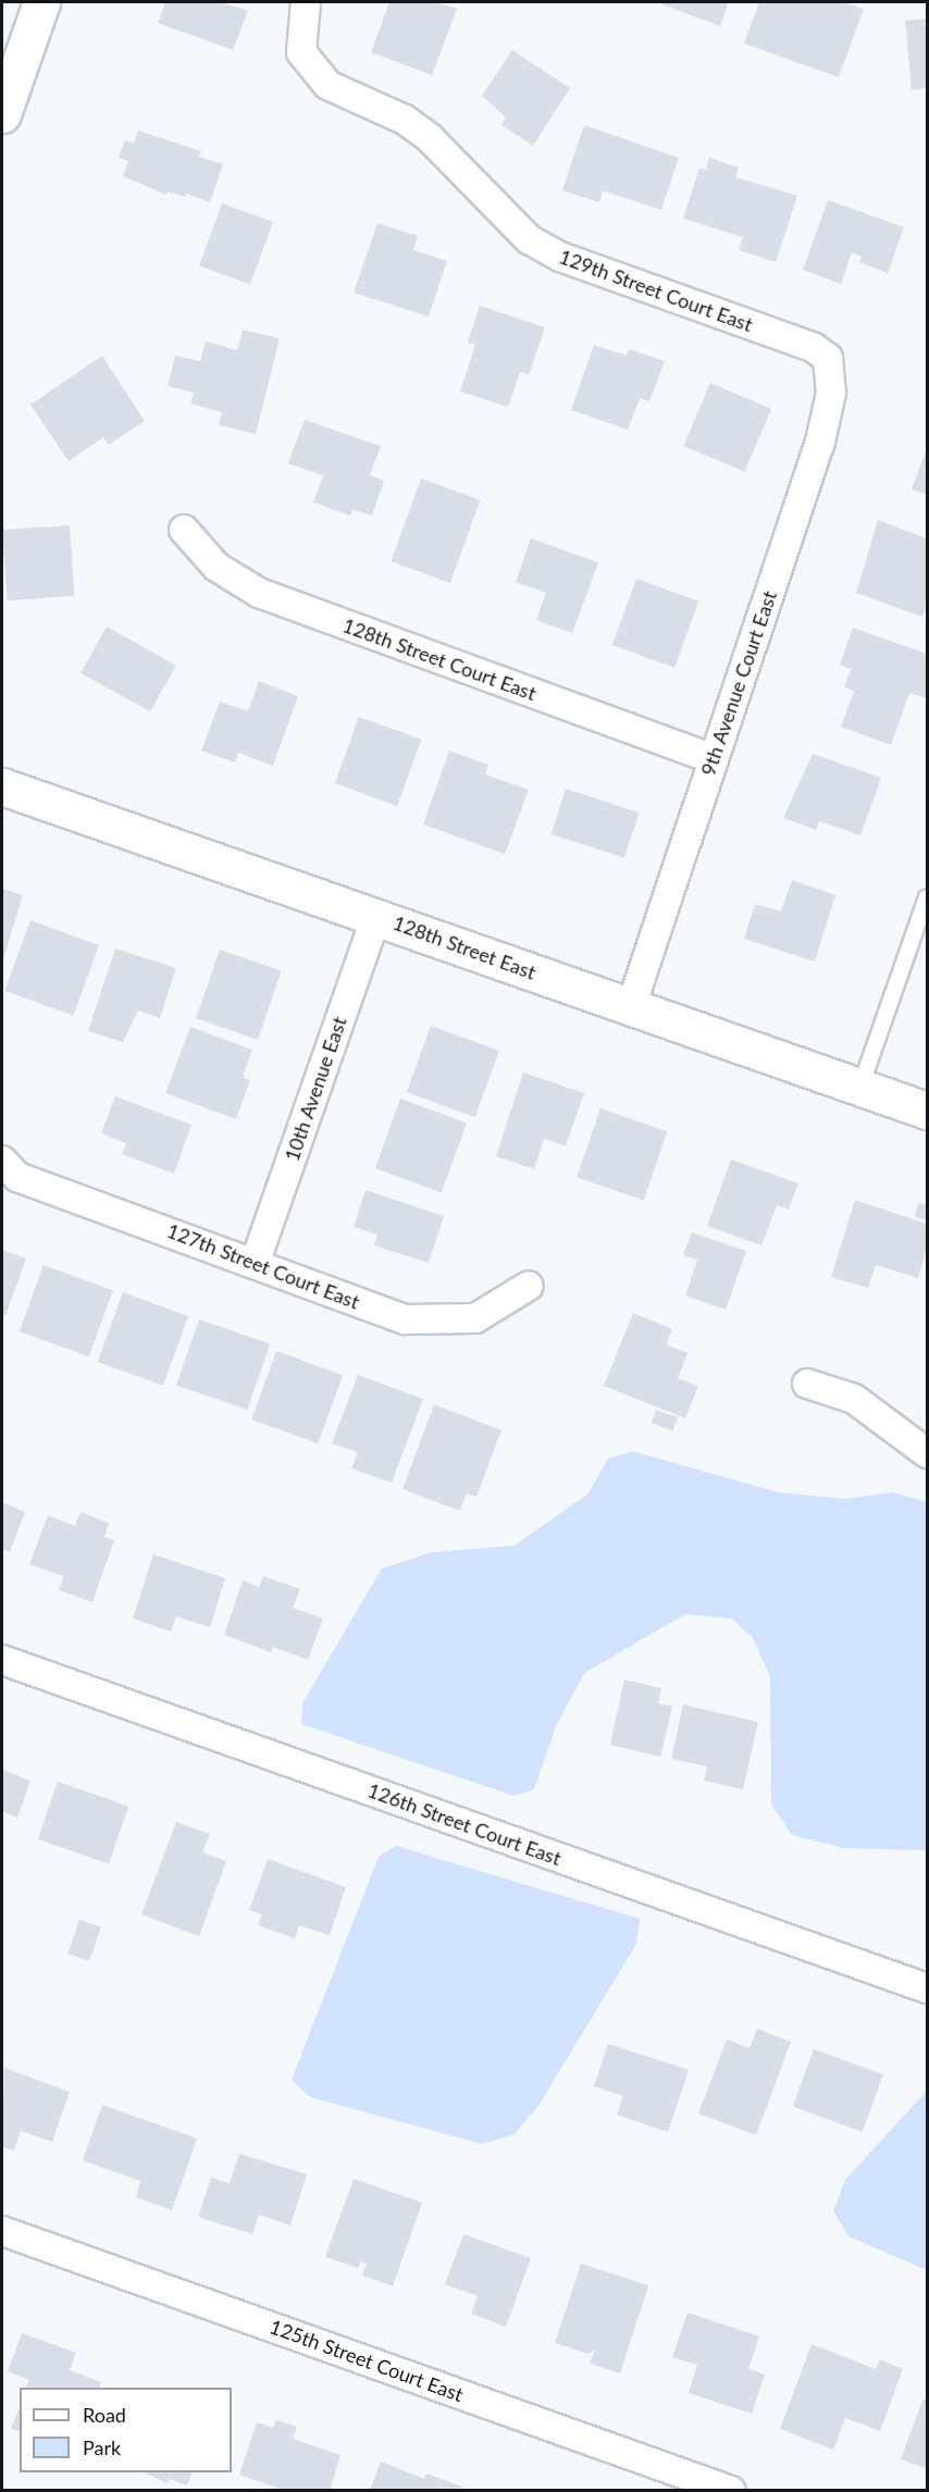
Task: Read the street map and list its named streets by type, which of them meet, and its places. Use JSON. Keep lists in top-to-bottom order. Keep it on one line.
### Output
{"streets":{"street":["129th Street Court East","128th Street Court East","9th Avenue Court East","128th Street East","10th Avenue East","127th Street Court East","126th Street Court East","125th Street Court East"]},"crossings":[["129th Street Court East","9th Avenue Court East"],["128th Street Court East","9th Avenue Court East"],["9th Avenue Court East","128th Street East"],["128th Street East","10th Avenue East"],["10th Avenue East","127th Street Court East"]],"legend":["Road","Park"]}
